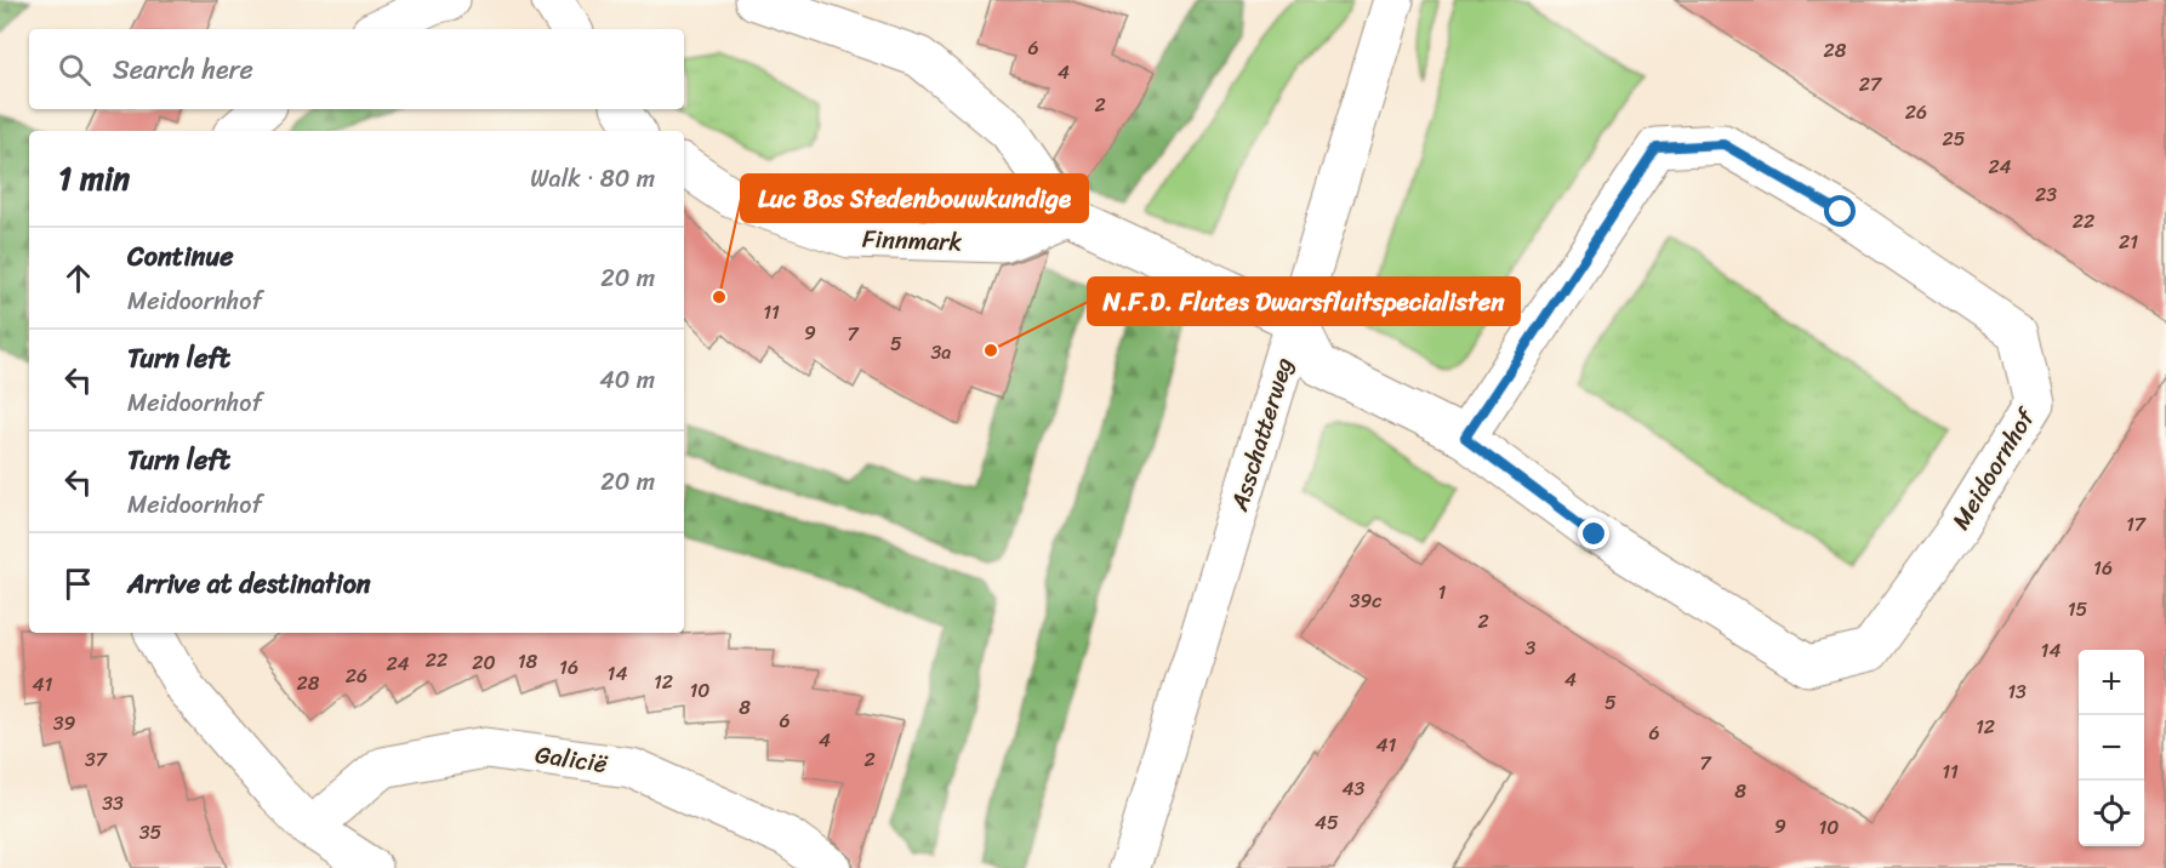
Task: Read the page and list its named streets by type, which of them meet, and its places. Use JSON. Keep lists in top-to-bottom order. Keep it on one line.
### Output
{"streets":{"street":["Finnmark","Asschatterweg","Meidoornhof","Galicië"]},"crossings":[["Asschatterweg","Meidoornhof"]],"places":["Luc Bos Stedenbouwkundige","N.F.D. Flutes Dwarsfluitspecialisten"],"house_numbers":["6","28","4","27","2","26","25","24","23","22","21","11","9","7","5","3a","17","16","1","39c","15","2","3","14","22","18","20","24","16","14","26","4","12","28","41","10","13","5","8","6","39","12","6","4","41","37","2","7","11","43","8","33","45","9","10","35"],"page":{"search":"Search here","heading":["1 min","Walk · 80 m"],"list":[["Continue","Meidoornhof","20 m"],["Turn left","Meidoornhof","40 m"],["Turn left","Meidoornhof","20 m"],"Arrive at destination"],"map_buttons":["+","−"]}}
